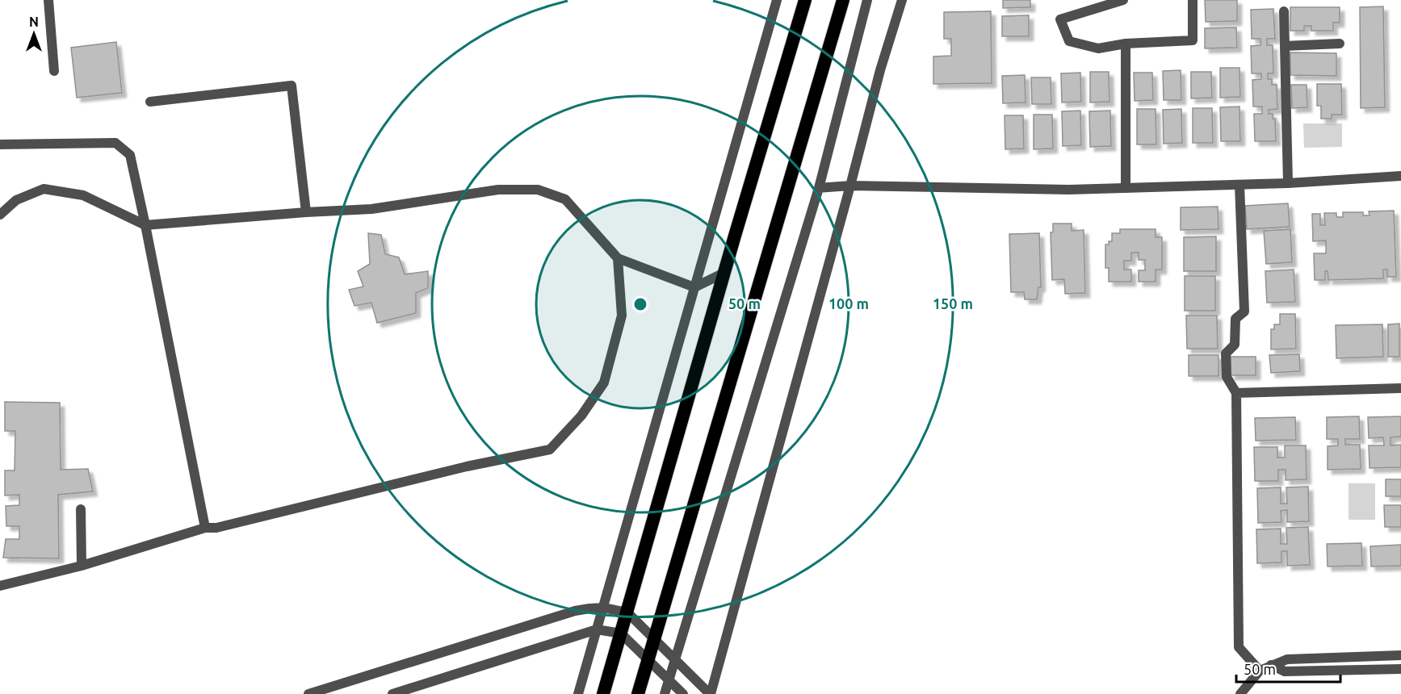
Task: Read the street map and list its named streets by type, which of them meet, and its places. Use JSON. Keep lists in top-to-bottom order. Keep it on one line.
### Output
{"scale_bar":"50 m","north":"top","rings":["50 m","100 m","150 m"]}
